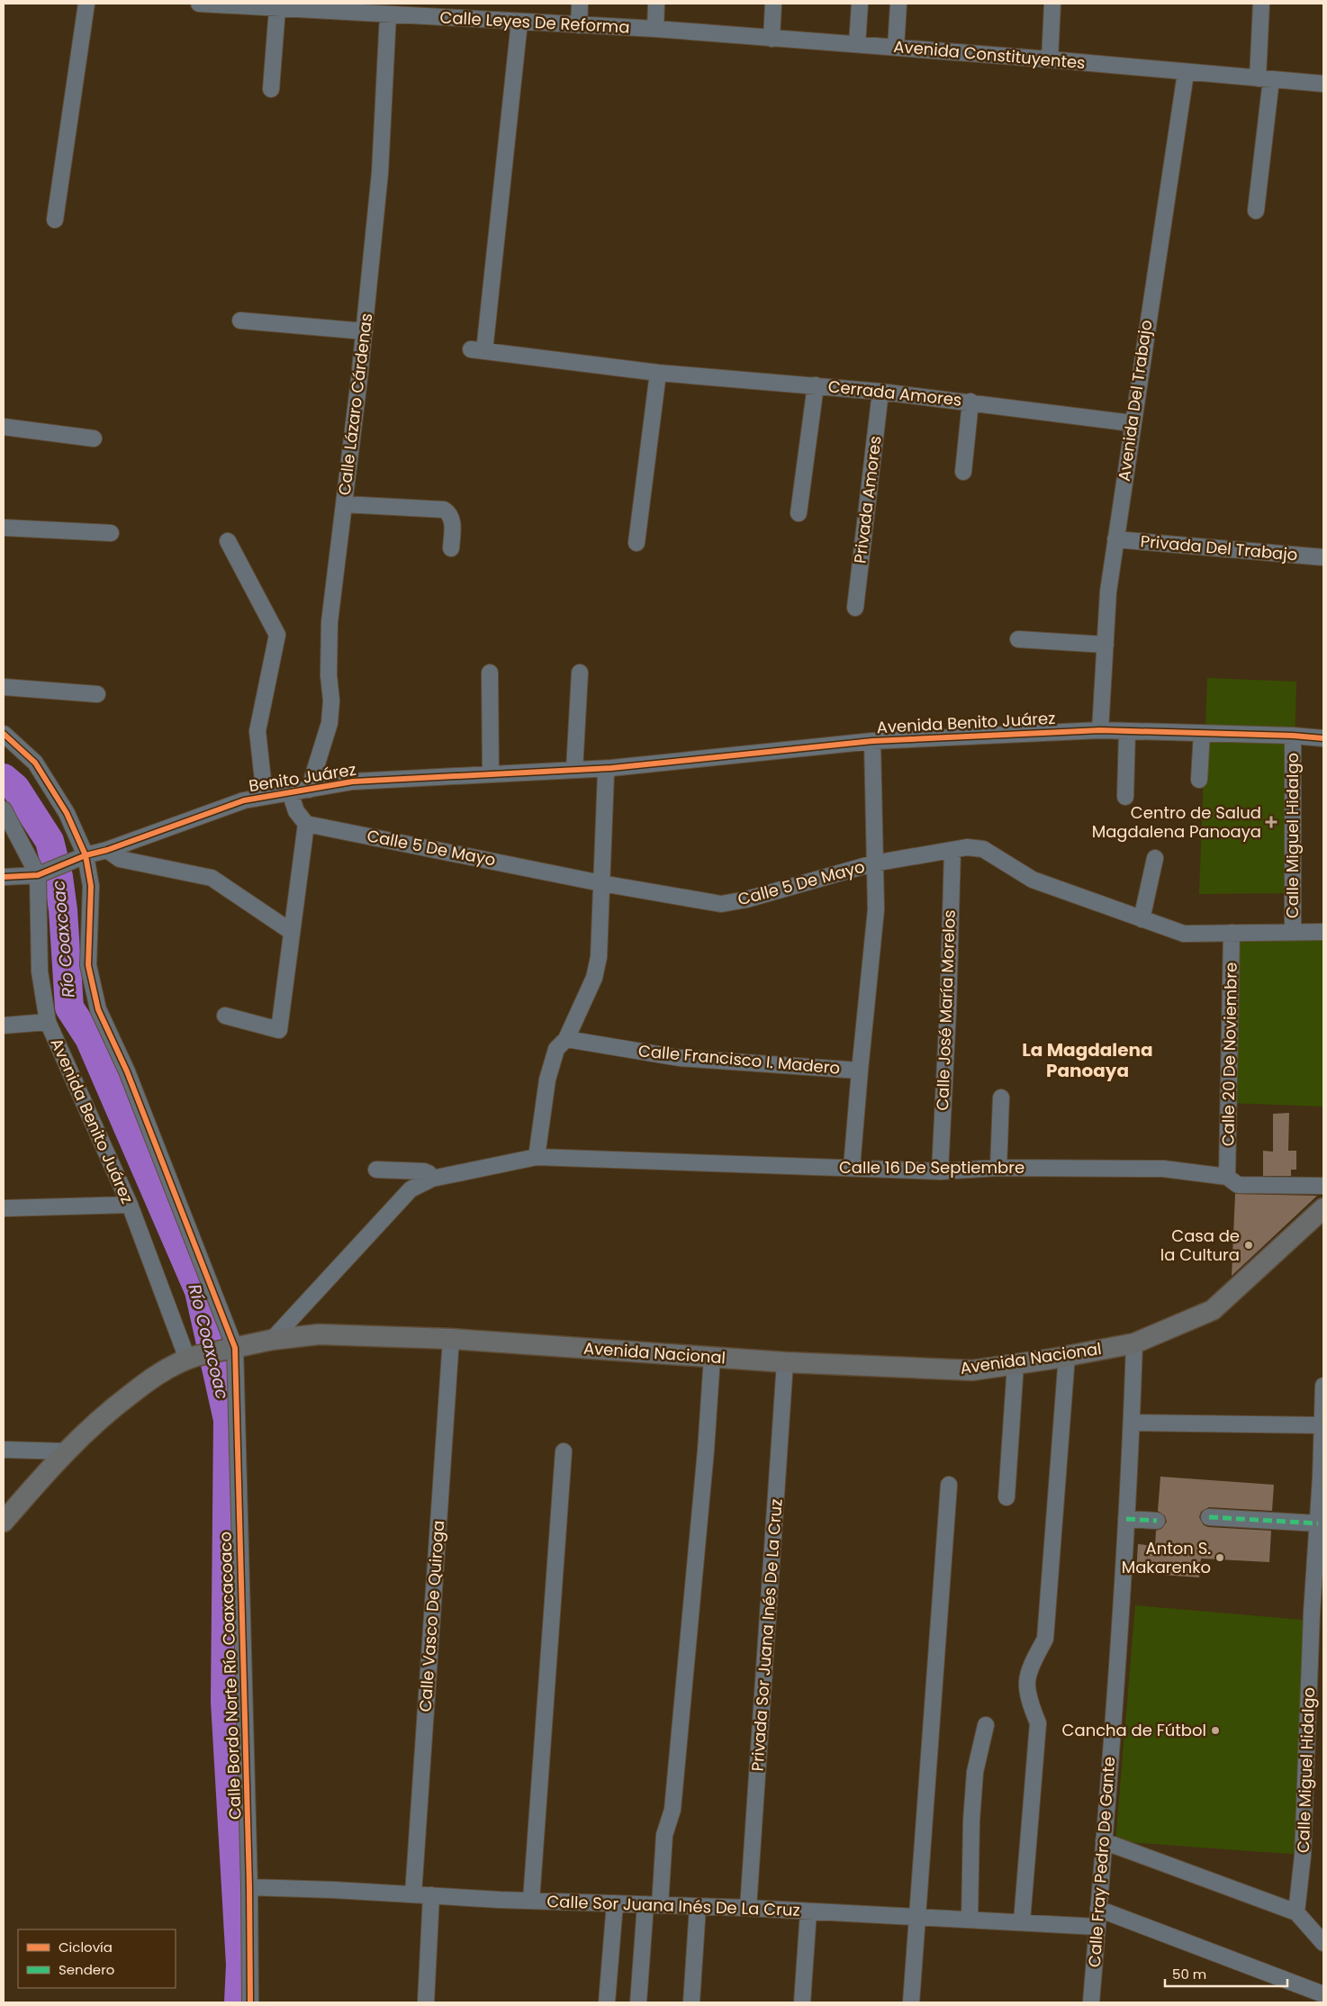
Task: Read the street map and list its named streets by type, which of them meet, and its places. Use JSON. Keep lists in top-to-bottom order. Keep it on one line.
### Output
{"streets":{"main road":["Avenida Nacional"],"street":["Calle Leyes De Reforma","Avenida Constituyentes","Cerrada Amores","Avenida Del Trabajo","Calle Lázaro Cárdenas","Privada Amores","Privada Del Trabajo","Avenida Benito Juárez","Benito Juárez","Calle Miguel Hidalgo","Calle 5 De Mayo","Calle José María Morelos","Calle 20 De Noviembre","Calle Francisco I. Madero","Calle 16 De Septiembre","Calle Vasco De Quiroga","Privada Sor Juana Inés De La Cruz","Calle Bordo Norte Río Coaxcacoaco","Calle Fray Pedro De Gante","Calle Sor Juana Inés De La Cruz"]},"crossings":[["Calle Leyes De Reforma","Avenida Constituyentes"],["Calle Leyes De Reforma","Cerrada Amores"],["Calle Leyes De Reforma","Calle Lázaro Cárdenas"],["Avenida Constituyentes","Avenida Del Trabajo"],["Cerrada Amores","Avenida Del Trabajo"],["Cerrada Amores","Privada Amores"],["Avenida Del Trabajo","Privada Del Trabajo"],["Avenida Del Trabajo","Avenida Benito Juárez"],["Calle Lázaro Cárdenas","Benito Juárez"],["Avenida Benito Juárez","Benito Juárez"],["Avenida Benito Juárez","Calle Miguel Hidalgo"],["Avenida Benito Juárez","Avenida Nacional"],["Benito Juárez","Calle Bordo Norte Río Coaxcacoaco"],["Calle Miguel Hidalgo","Calle 5 De Mayo"],["Calle 5 De Mayo","Calle José María Morelos"],["Calle 5 De Mayo","Calle 20 De Noviembre"],["Calle José María Morelos","Calle 16 De Septiembre"],["Calle 20 De Noviembre","Calle 16 De Septiembre"],["Avenida Nacional","Calle Vasco De Quiroga"],["Avenida Nacional","Privada Sor Juana Inés De La Cruz"],["Avenida Nacional","Calle Bordo Norte Río Coaxcacoaco"],["Avenida Nacional","Calle Fray Pedro De Gante"],["Calle Vasco De Quiroga","Calle Sor Juana Inés De La Cruz"],["Privada Sor Juana Inés De La Cruz","Calle Sor Juana Inés De La Cruz"],["Calle Bordo Norte Río Coaxcacoaco","Calle Sor Juana Inés De La Cruz"],["Calle Fray Pedro De Gante","Calle Sor Juana Inés De La Cruz"]],"districts":["La Magdalena Panoaya"],"water":["Río Coaxcoac"],"places":{"health":["Centro de Salud Magdalena Panoaya"],"other":["Casa de la Cultura","Anton S. Makarenko","Cancha de Fútbol"]},"legend":["Ciclovía","Sendero"],"scale_bar":"50 m"}
